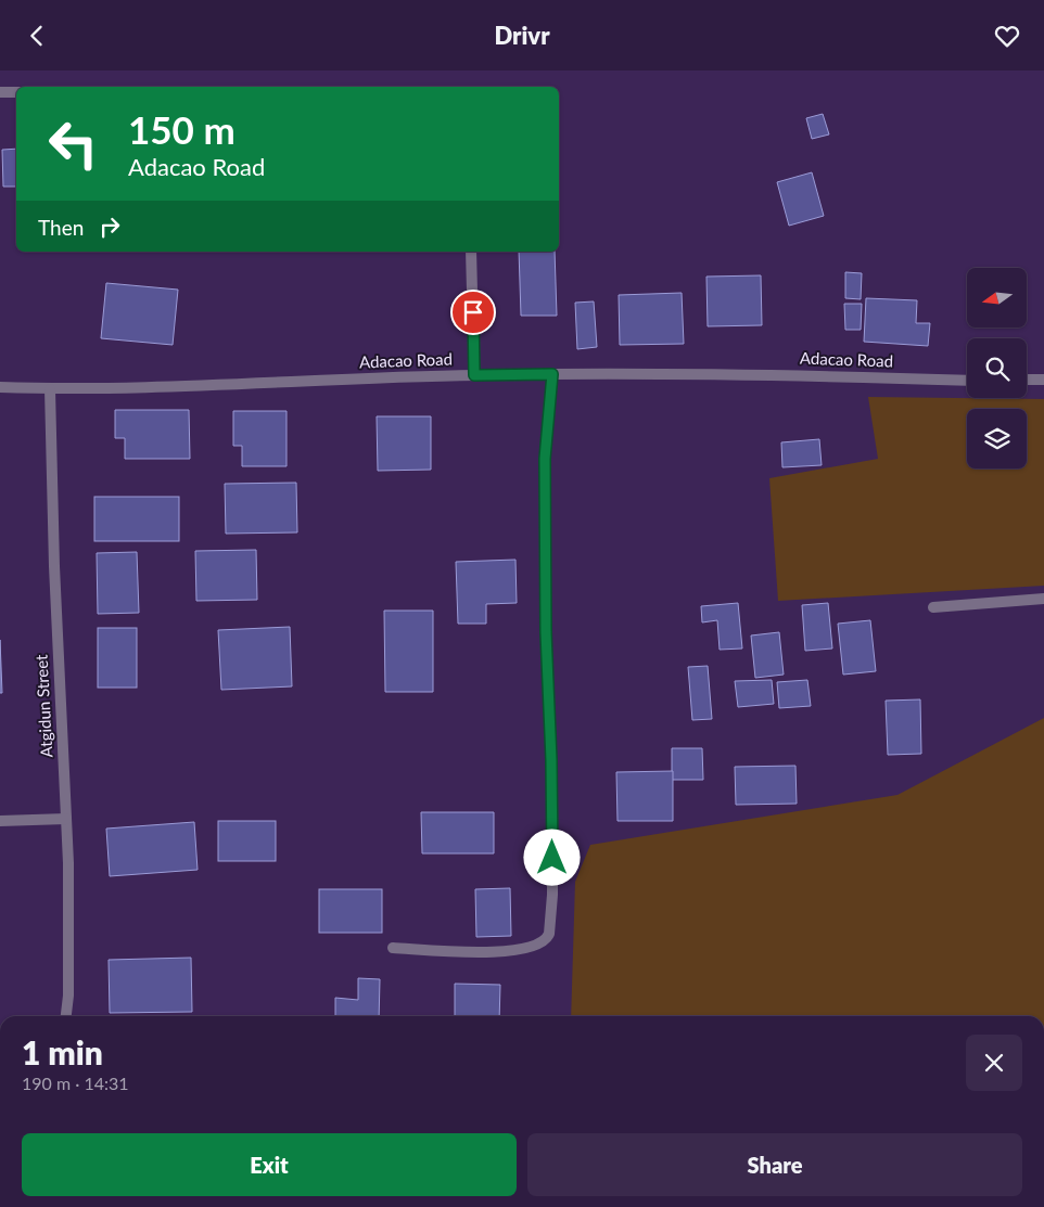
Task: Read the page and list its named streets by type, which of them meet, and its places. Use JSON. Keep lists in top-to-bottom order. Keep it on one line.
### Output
{"streets":{"street":["Adacao Road","Atgidun Street"]},"crossings":[["Adacao Road","Atgidun Street"]],"north":"left","page":{"header":"Drivr","turn":["150 m","Adacao Road"],"then":"Then","heading":["1 min","190 m · 14:31"],"buttons":["Exit","Share"]}}
